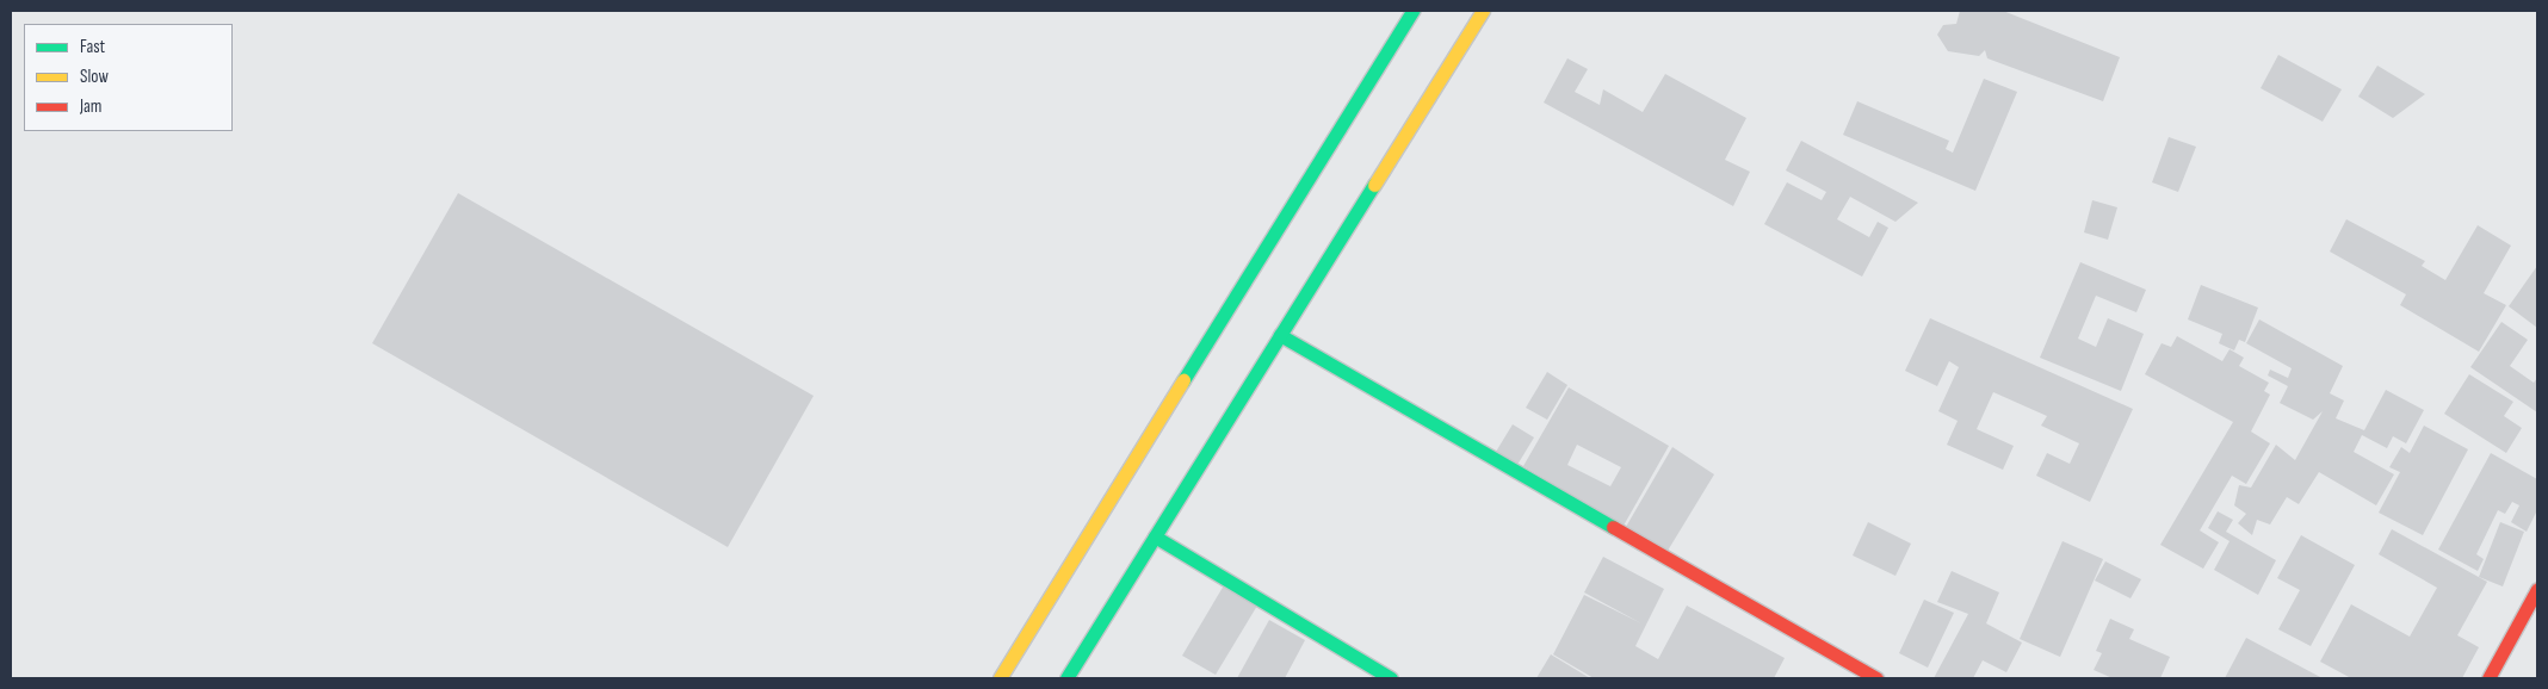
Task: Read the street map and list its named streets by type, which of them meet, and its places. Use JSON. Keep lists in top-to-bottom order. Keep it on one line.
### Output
{"legend":["Fast","Slow","Jam"]}
